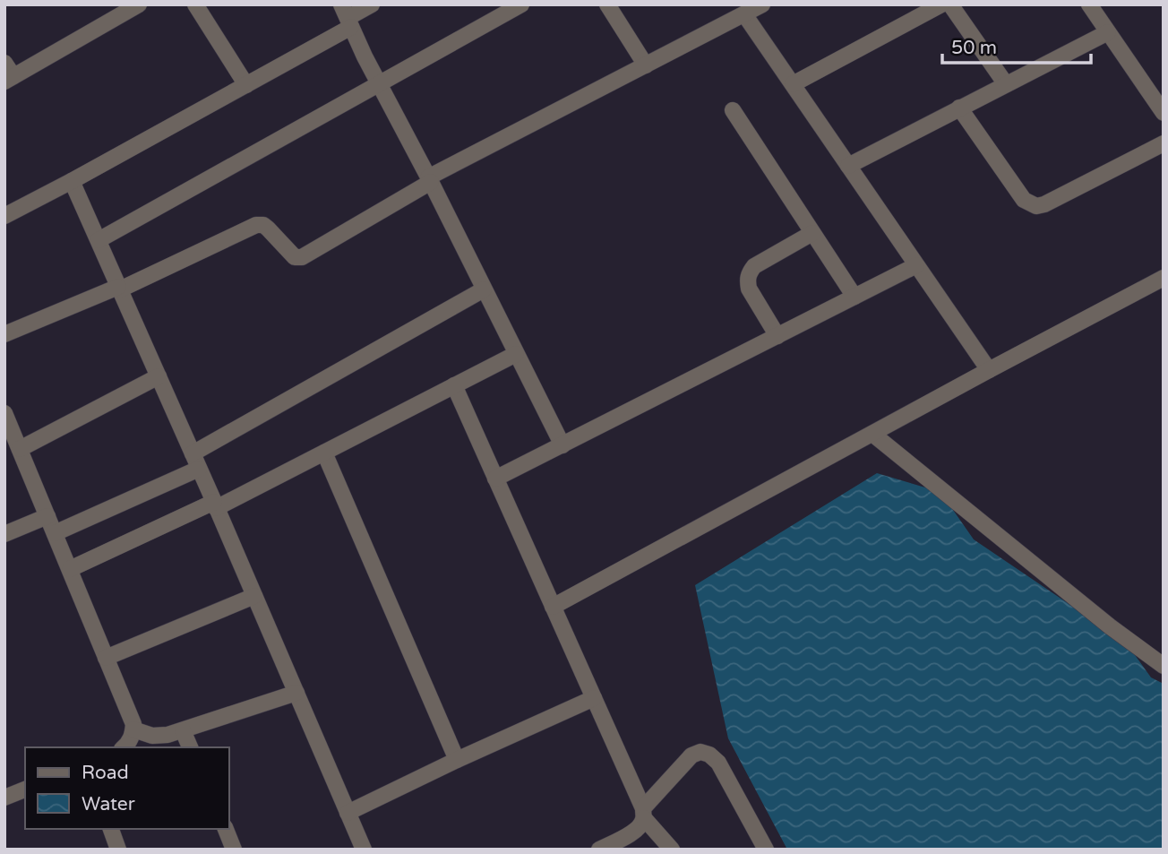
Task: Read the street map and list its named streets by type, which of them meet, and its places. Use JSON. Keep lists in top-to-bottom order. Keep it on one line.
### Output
{"legend":["Road","Water"],"scale_bar":"50 m"}
